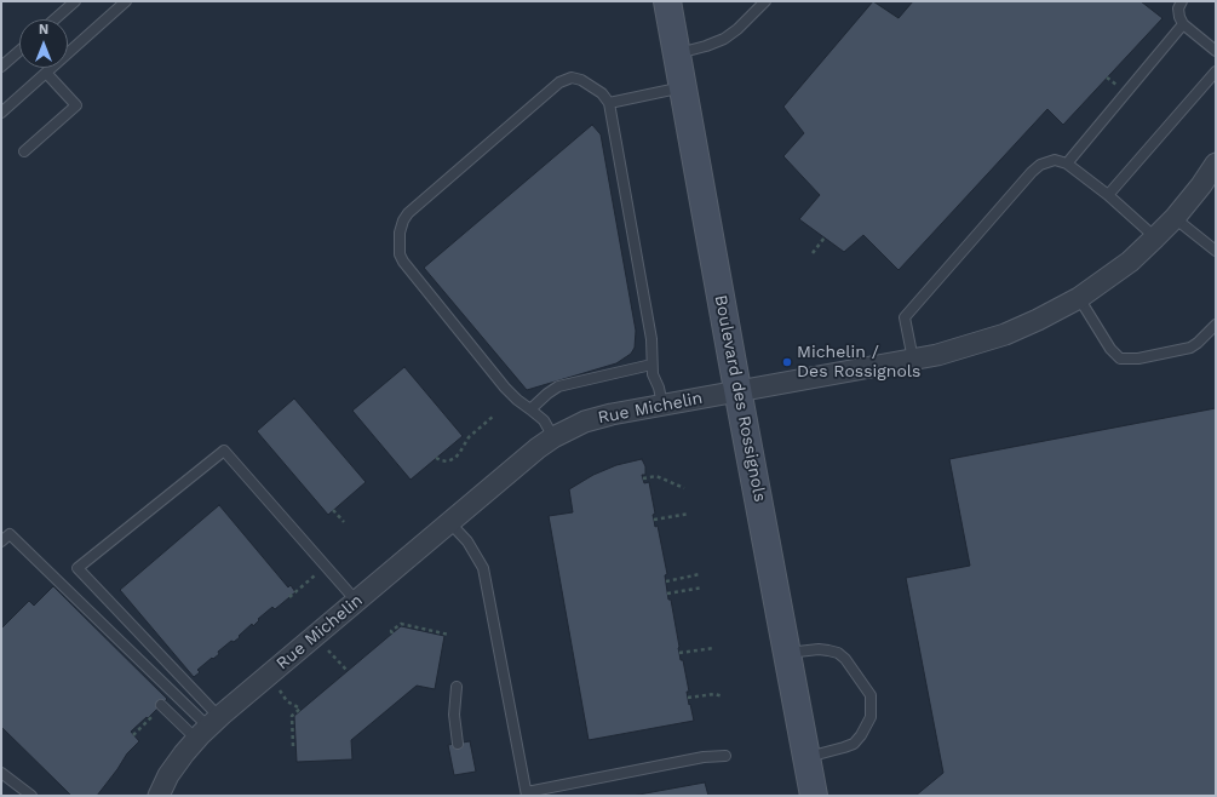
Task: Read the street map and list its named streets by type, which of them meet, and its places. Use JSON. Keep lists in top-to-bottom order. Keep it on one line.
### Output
{"streets":{"street":["Boulevard des Rossignols","Rue Michelin"]},"crossings":[["Boulevard des Rossignols","Rue Michelin"]],"places":["Michelin / Des Rossignols"],"north":"top"}
